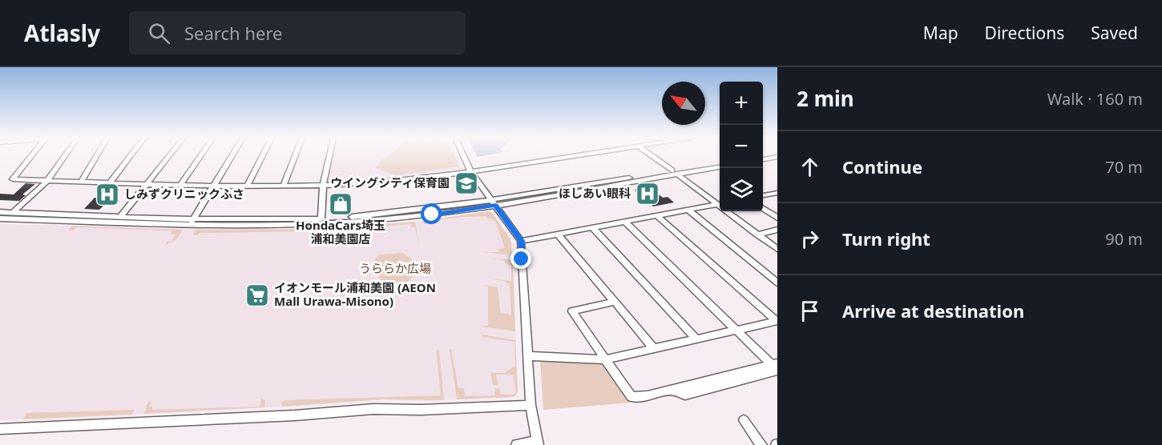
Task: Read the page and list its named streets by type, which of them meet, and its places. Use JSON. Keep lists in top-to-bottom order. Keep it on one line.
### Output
{"parks":["うららか広場"],"places":{"school or university":["ウイングシティ保育園"],"hospital":["ほしあい眼科","しみずクリニックふさ"],"shop":["HondaCars埼玉 浦和美園店"],"supermarket":["イオンモール浦和美園 (AEON Mall Urawa-Misono)"]},"north":"top left","page":{"header":"Atlasly","search":"Search here","nav":["Map","Directions","Saved"],"heading":["2 min","Walk · 160 m"],"map_buttons":["+","−"],"list":[["Continue","70 m"],["Turn right","90 m"],"Arrive at destination"]}}
